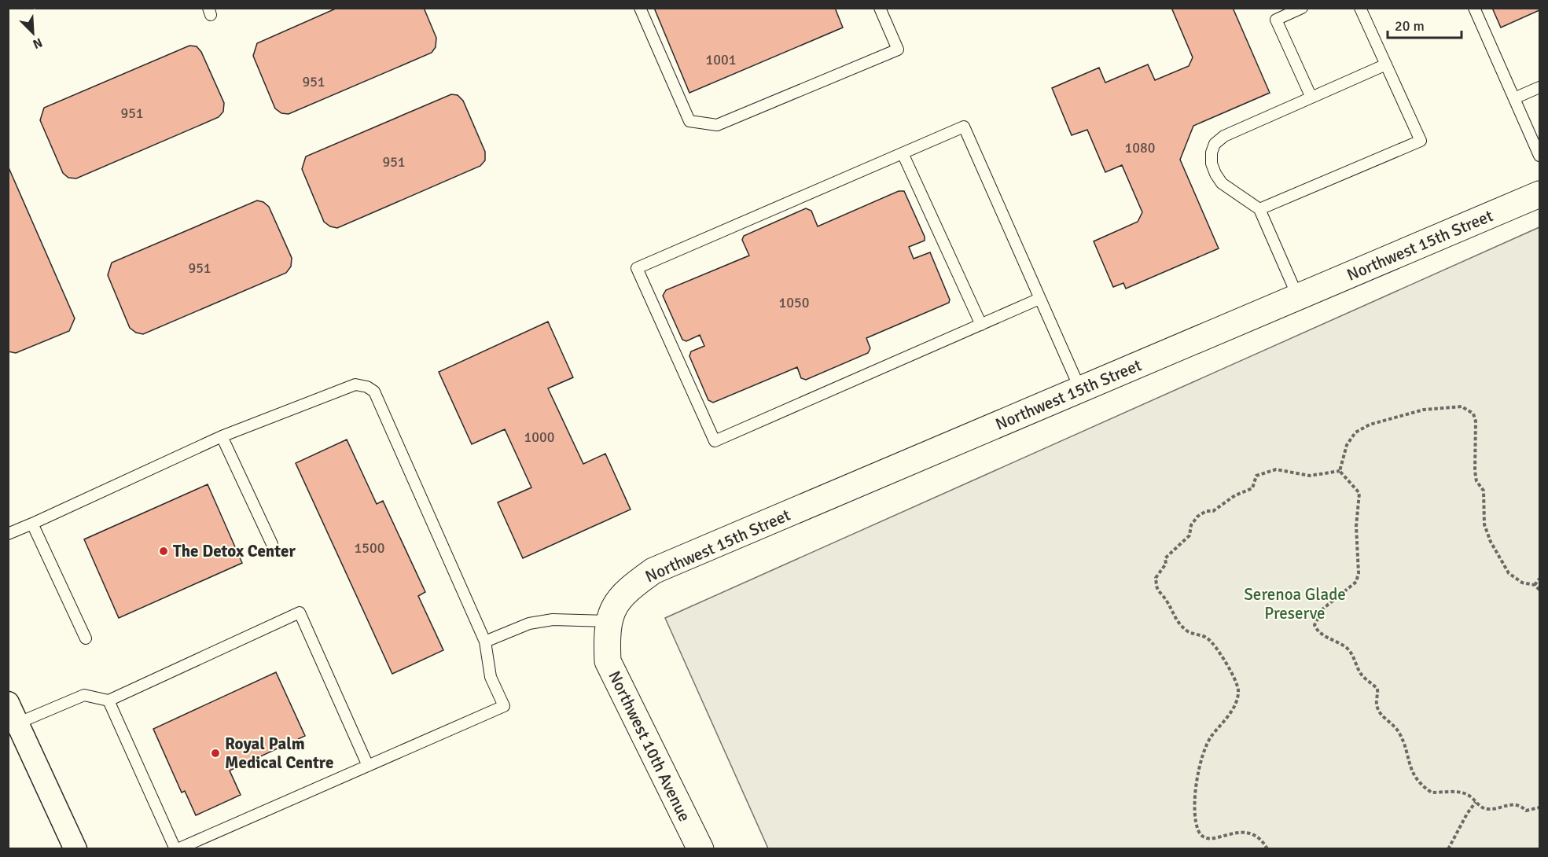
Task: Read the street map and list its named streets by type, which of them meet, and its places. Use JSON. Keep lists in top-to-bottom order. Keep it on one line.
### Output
{"streets":{"street":["Northwest 15th Street","Northwest 10th Avenue"]},"crossings":[["Northwest 15th Street","Northwest 10th Avenue"]],"parks":["Serenoa Glade Preserve"],"places":["The Detox Center","Royal Palm Medical Centre"],"house_numbers":["1001","951","951","1080","951","951","1050","1000","1500"],"scale_bar":"20 m","north":"bottom right"}
